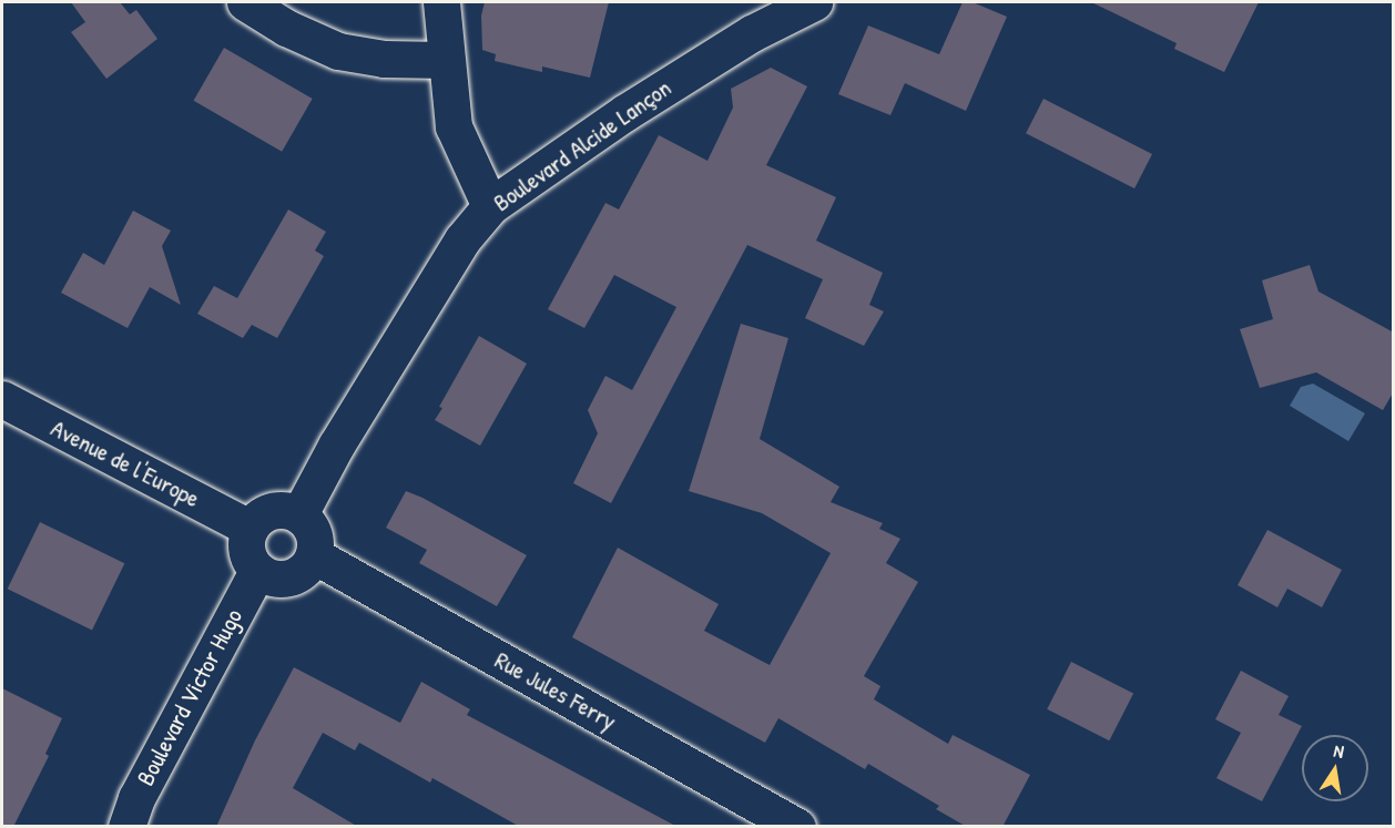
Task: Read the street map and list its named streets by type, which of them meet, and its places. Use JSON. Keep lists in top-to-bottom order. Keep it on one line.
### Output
{"streets":{"street":["Boulevard Alcide Lançon","Avenue de l'Europe","Rue Jules Ferry","Boulevard Victor Hugo"]},"crossings":[["Boulevard Alcide Lançon","Avenue de l'Europe"],["Boulevard Alcide Lançon","Rue Jules Ferry"],["Boulevard Alcide Lançon","Boulevard Victor Hugo"],["Avenue de l'Europe","Rue Jules Ferry"],["Avenue de l'Europe","Boulevard Victor Hugo"],["Rue Jules Ferry","Boulevard Victor Hugo"]],"north":"top"}
